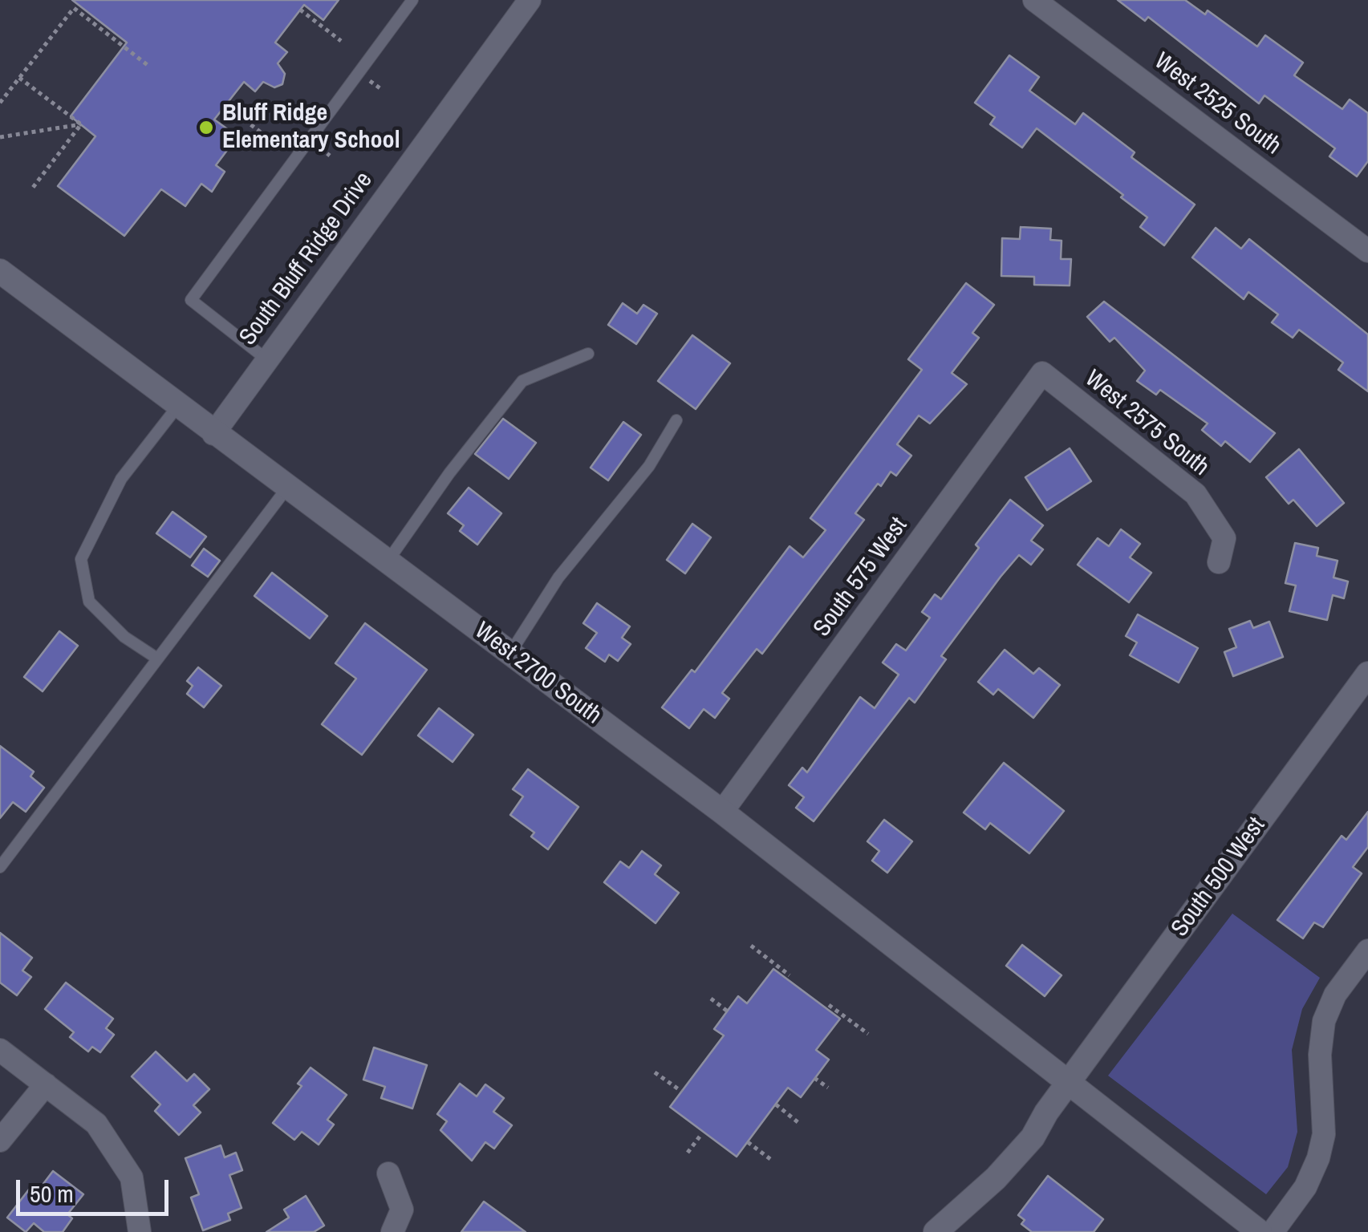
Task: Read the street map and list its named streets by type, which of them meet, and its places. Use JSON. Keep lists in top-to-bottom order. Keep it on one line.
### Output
{"streets":{"main road":["West 2700 South","South 500 West"],"street":["West 2525 South","South Bluff Ridge Drive","West 2575 South","South 575 West"]},"crossings":[["South Bluff Ridge Drive","West 2700 South"],["West 2575 South","South 575 West"],["South 575 West","West 2700 South"],["West 2700 South","South 500 West"]],"places":["Bluff Ridge Elementary School"],"scale_bar":"50 m"}
